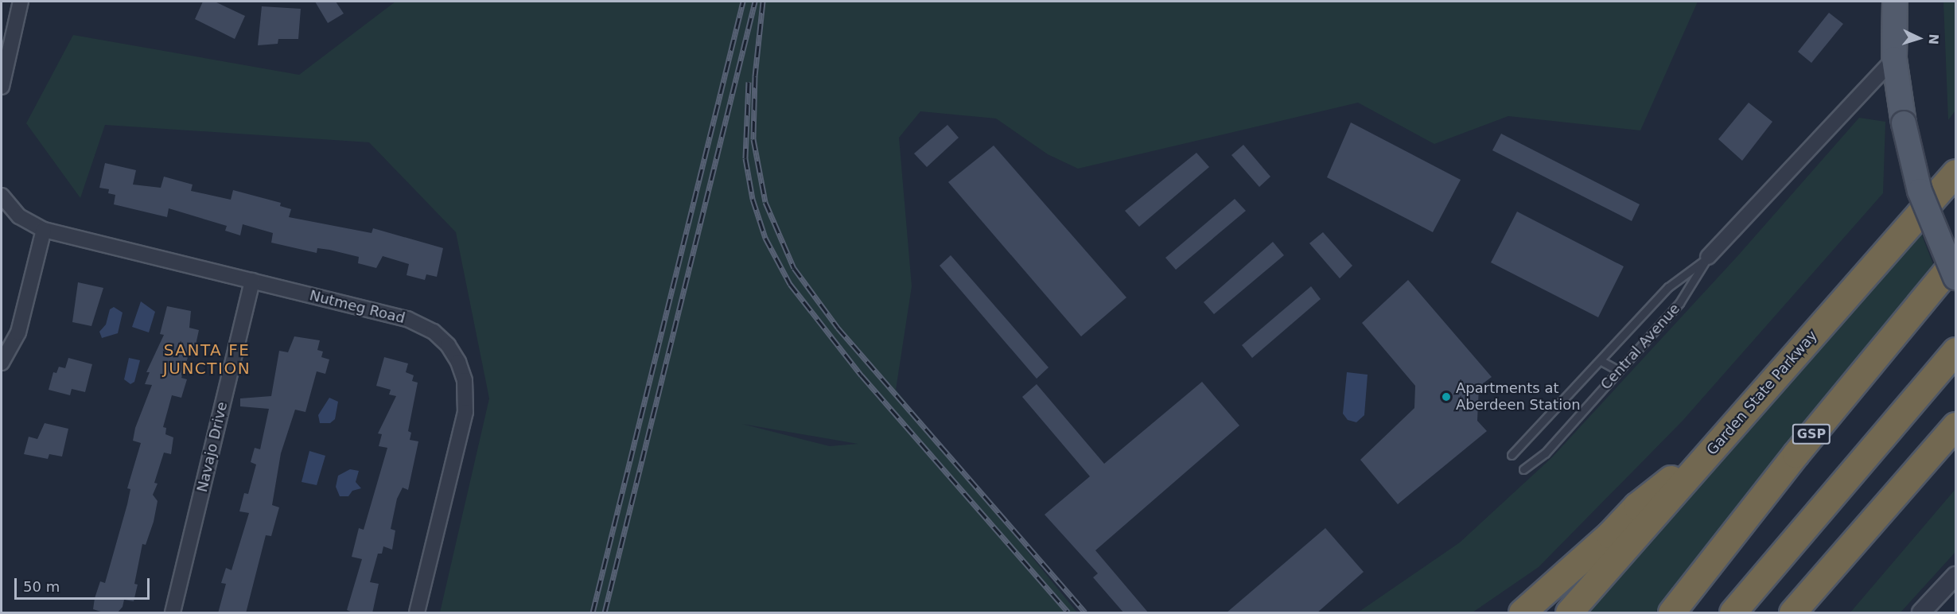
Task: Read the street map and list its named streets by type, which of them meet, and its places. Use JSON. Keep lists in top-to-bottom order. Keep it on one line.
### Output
{"streets":{"highway":["Garden State Parkway","GSP"],"street":["Nutmeg Road","Central Avenue","Navajo Drive"]},"crossings":[["Nutmeg Road","Navajo Drive"]],"districts":["SANTA FE JUNCTION"],"places":["Apartments at Aberdeen Station"],"scale_bar":"50 m","north":"right"}
